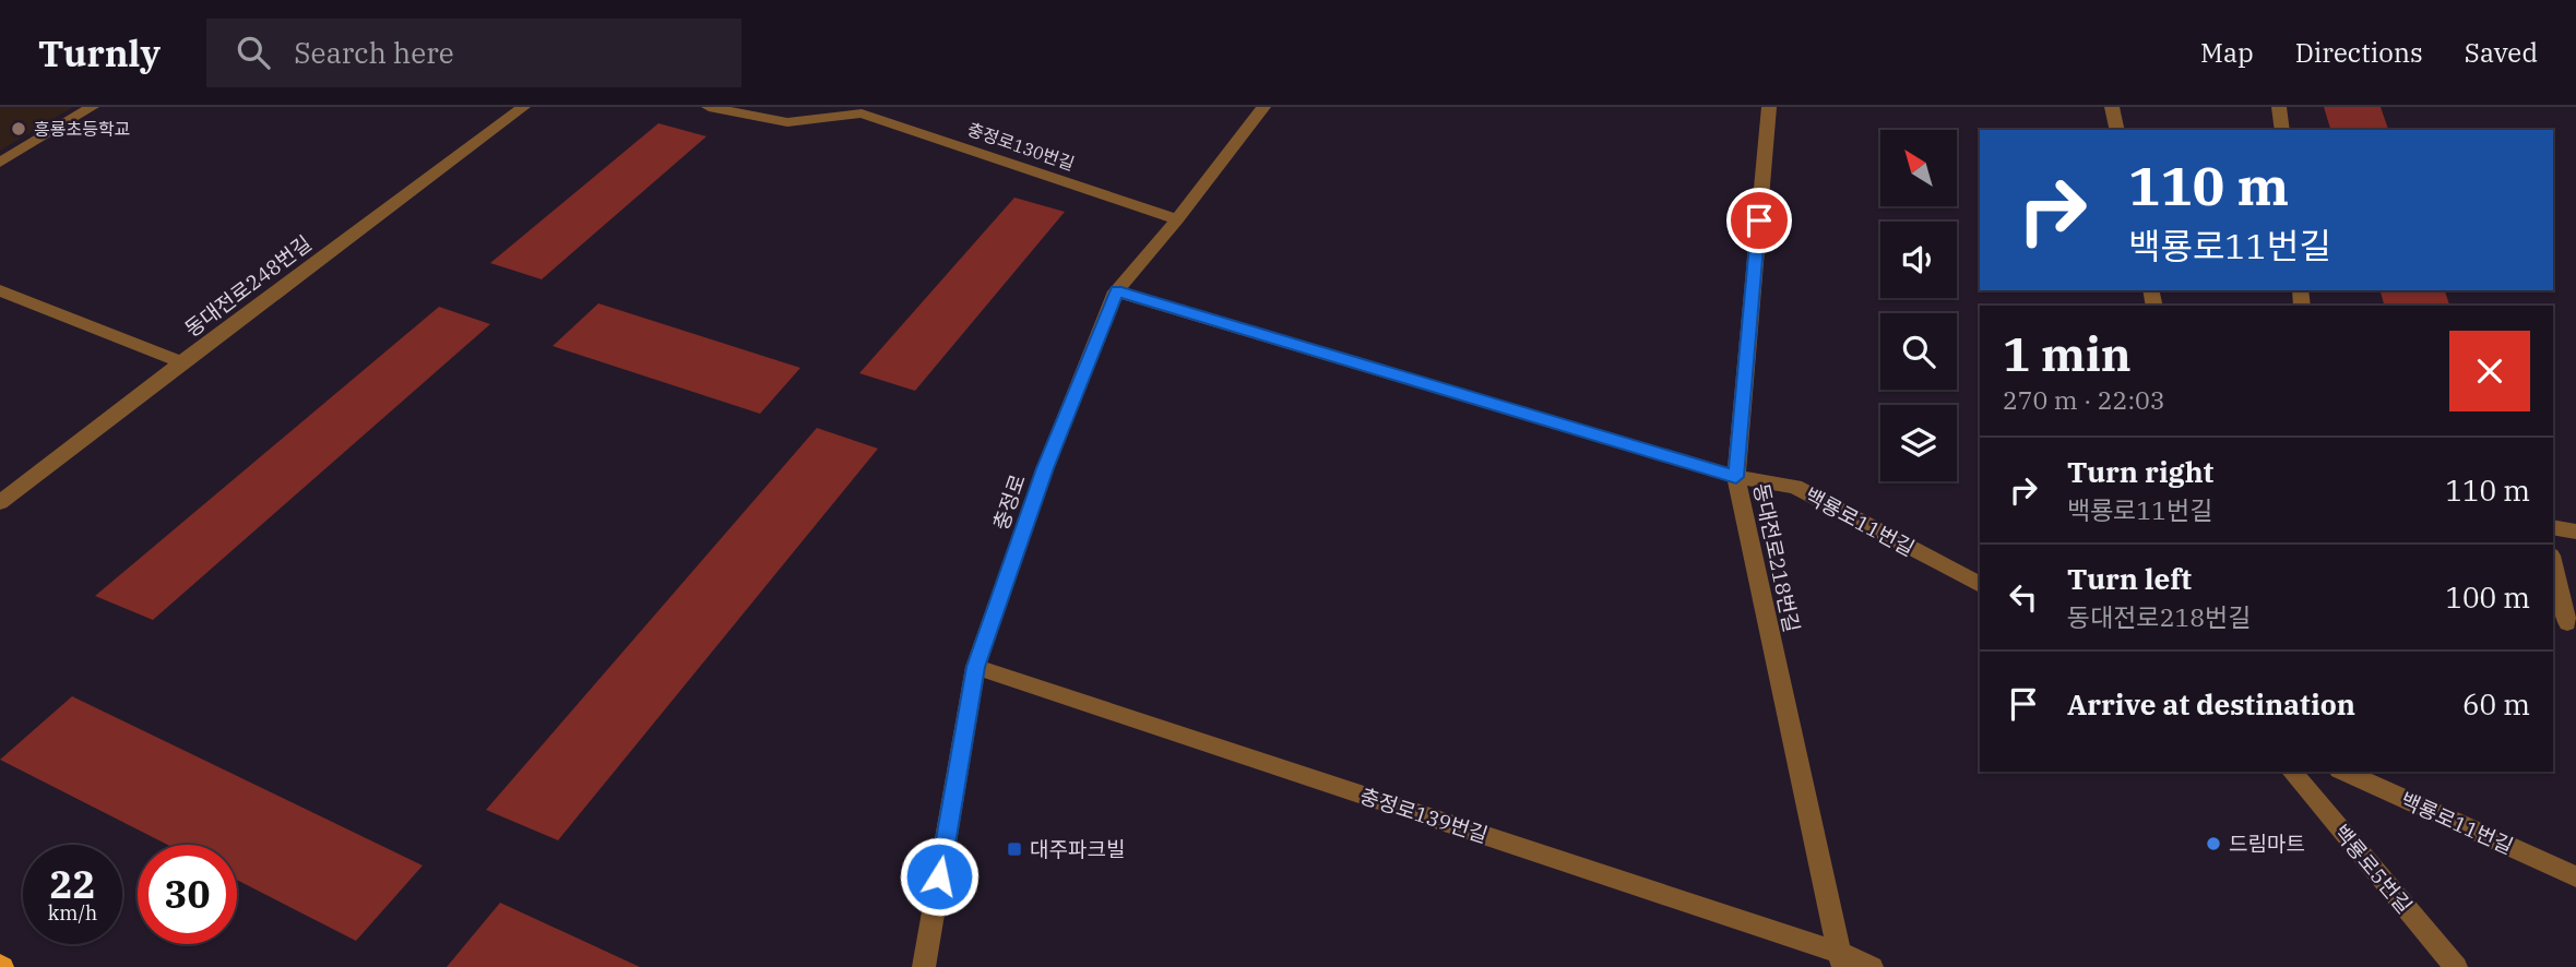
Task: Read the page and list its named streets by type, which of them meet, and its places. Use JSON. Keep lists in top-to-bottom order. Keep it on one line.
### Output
{"streets":{"street":["충정로130번길","동대전로248번길","충정로","백룡로11번길","동대전로218번길","충정로139번길","백룡로5번길"]},"crossings":[["충정로130번길","충정로"],["충정로","백룡로11번길"],["충정로","충정로139번길"],["백룡로11번길","동대전로218번길"],["동대전로218번길","충정로139번길"]],"places":{"other":["흥룡초등학교","드림마트"],"transit":["대주파크빌"]},"north":"top left","page":{"header":"Turnly","search":"Search here","nav":["Map","Directions","Saved"],"turn":["110 m","백룡로11번길"],"heading":["1 min","270 m · 22:03"],"list":[{"name":"Turn right","note":"백룡로11번길","value":"110 m"},{"name":"Turn left","note":"동대전로218번길","value":"100 m"},{"name":"Arrive at destination","value":"60 m"}],"speed":"22 km/h","limit":"30"}}
